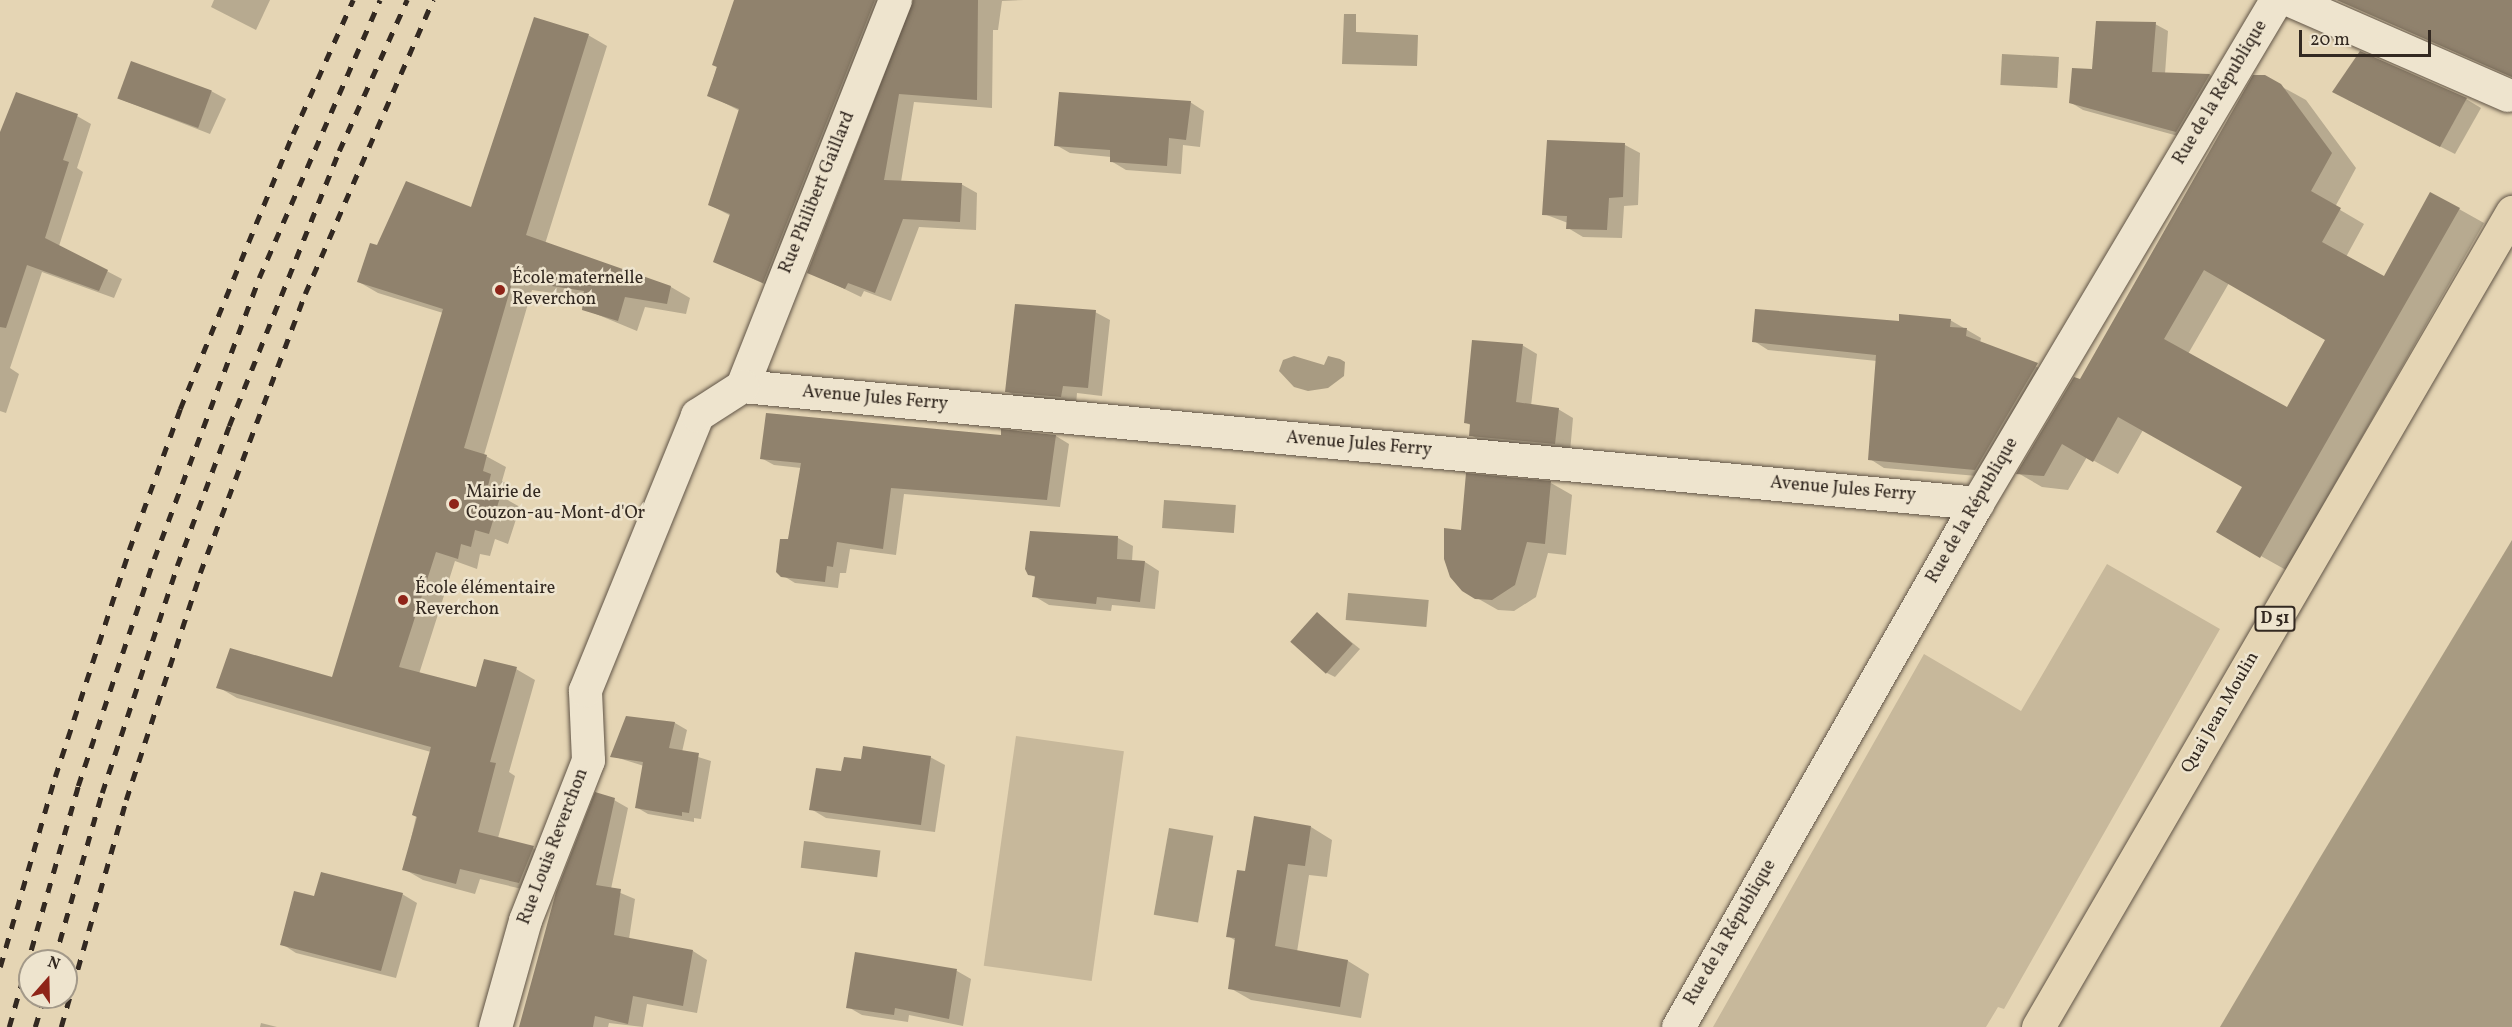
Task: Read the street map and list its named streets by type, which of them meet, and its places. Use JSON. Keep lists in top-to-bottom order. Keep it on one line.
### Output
{"streets":{"main road":["D 51","Quai Jean Moulin"],"street":["Rue de la République","Rue Philibert Gaillard","Avenue Jules Ferry","Rue Louis Reverchon"]},"crossings":[["Rue de la République","Avenue Jules Ferry"],["Rue Philibert Gaillard","Avenue Jules Ferry"],["Rue Philibert Gaillard","Rue Louis Reverchon"],["Avenue Jules Ferry","Rue Louis Reverchon"]],"places":["École maternelle Reverchon","Mairie de Couzon-au-Mont-d'Or","École élémentaire Reverchon"],"scale_bar":"20 m","north":"top"}
